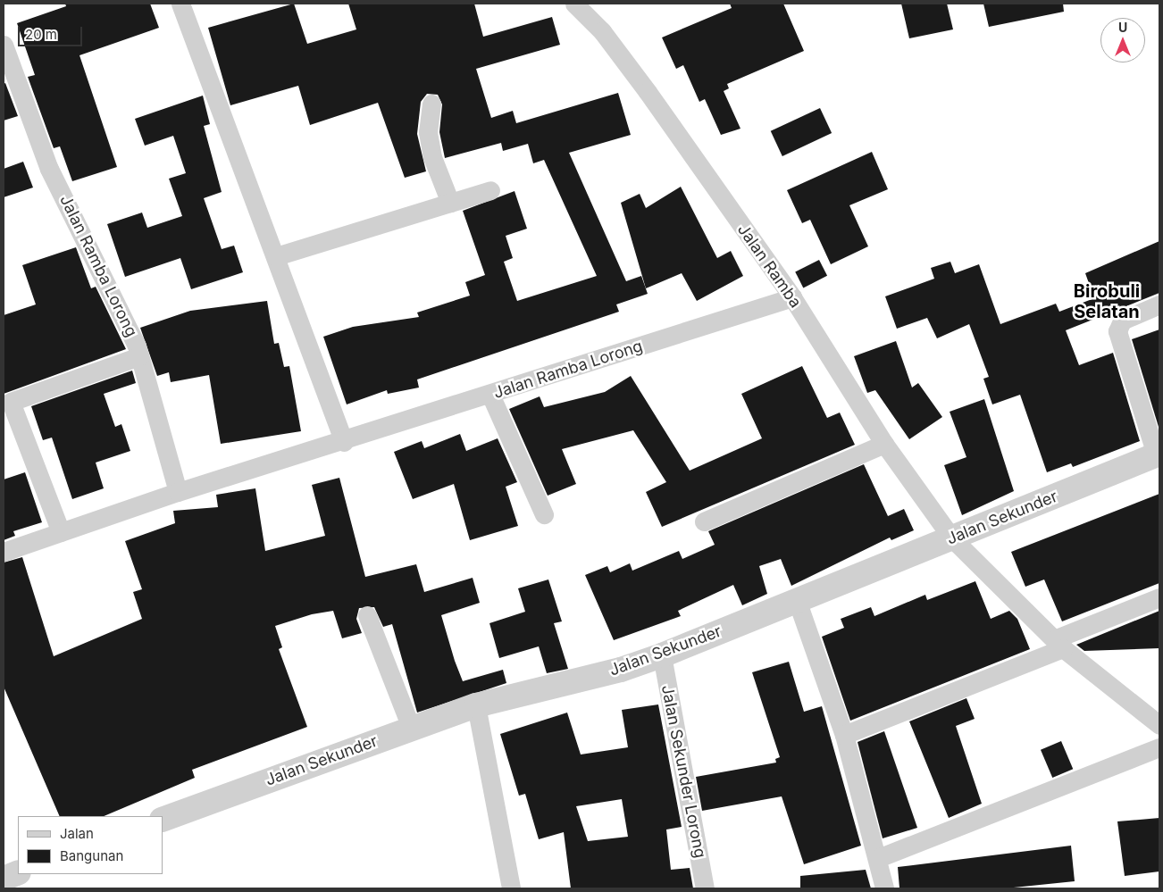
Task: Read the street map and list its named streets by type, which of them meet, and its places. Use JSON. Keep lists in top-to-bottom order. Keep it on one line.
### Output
{"streets":{"street":["Jalan Ramba Lorong","Jalan Ramba","Jalan Sekunder","Jalan Sekunder Lorong"]},"crossings":[["Jalan Ramba Lorong","Jalan Ramba"],["Jalan Ramba","Jalan Sekunder"],["Jalan Sekunder","Jalan Sekunder Lorong"]],"districts":["Birobuli Selatan"],"legend":["Jalan","Bangunan"],"scale_bar":"20 m","north":"top"}
